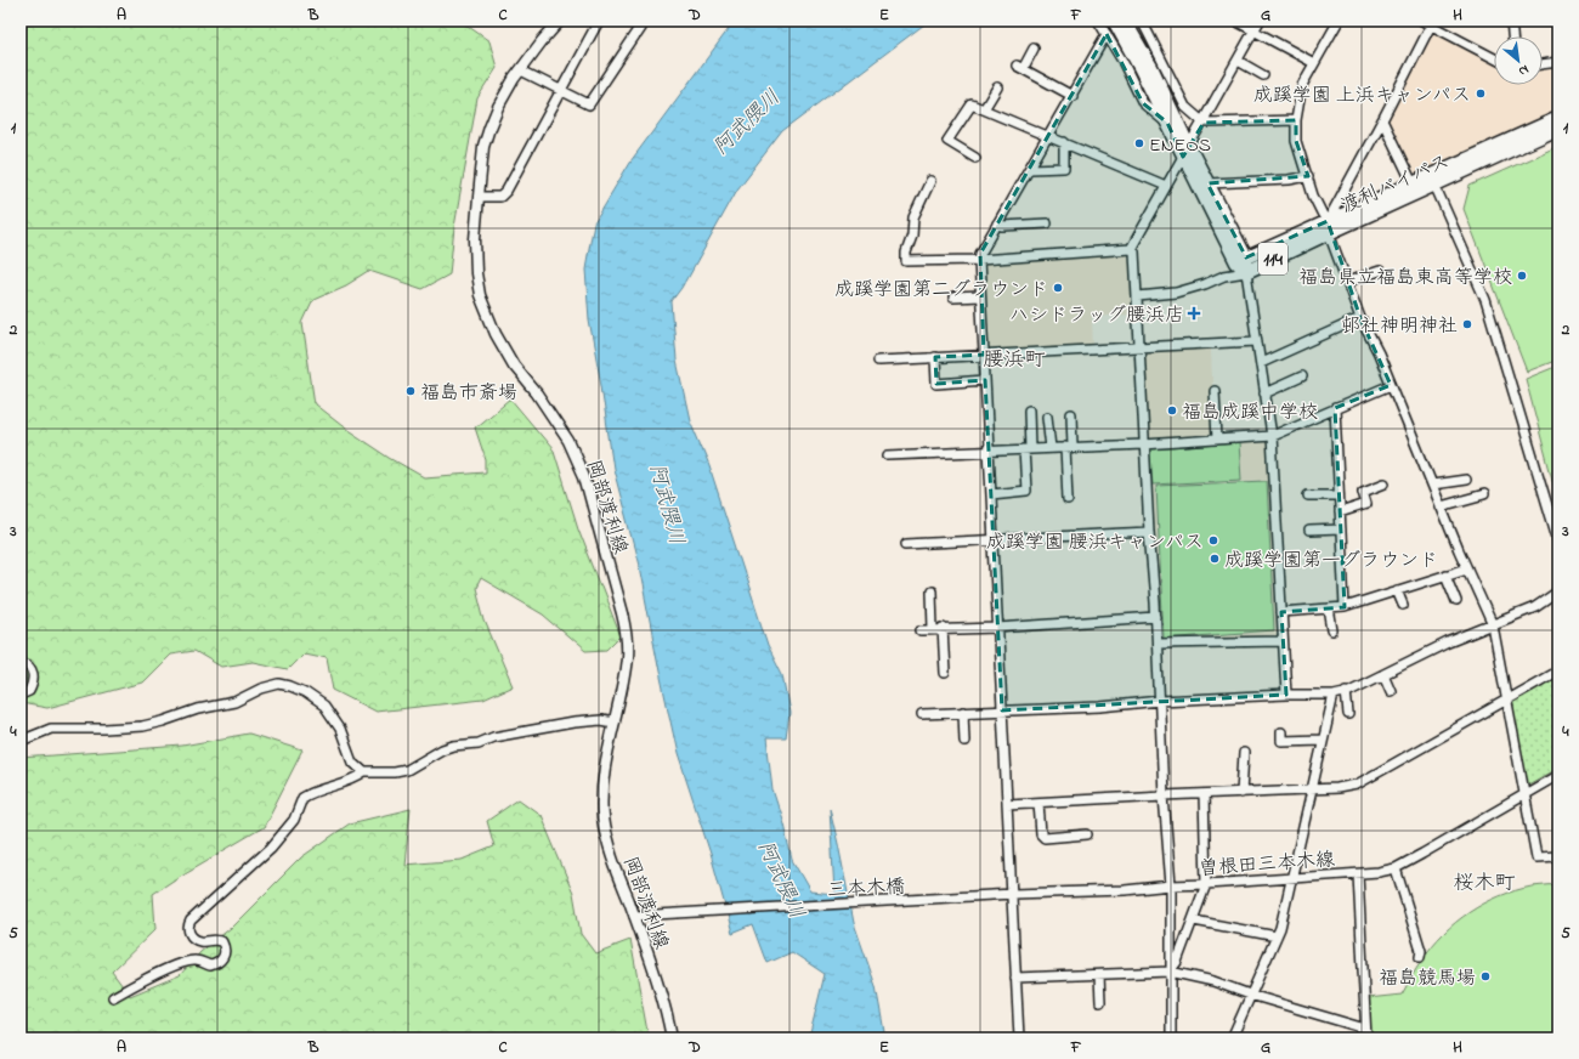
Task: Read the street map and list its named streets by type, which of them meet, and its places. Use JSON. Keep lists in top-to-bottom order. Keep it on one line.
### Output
{"streets":{"highway":["渡利バイパス","114"],"main road":["岡部渡利線"],"street":["曽根田三本木線","三本木橋"]},"crossings":[["渡利バイパス","114"],["岡部渡利線","三本木橋"],["曽根田三本木線","三本木橋"]],"districts":["腰浜町","桜木町"],"water":["阿武隈川"],"places":{"other":["成蹊学園 上浜キャンパス","ENEOS","福島県立福島東高等学校","成蹊学園第二グラウンド","邨社神明神社","福島市斎場","福島成蹊中学校","成蹊学園 腰浜キャンパス","成蹊学園第一グラウンド","福島競馬場"],"health":["ハシドラッグ腰浜店"]},"north":"bottom right","grid":{"columns":["A","B","C","D","E","F","G","H"],"rows":["1","2","3","4","5"]}}
